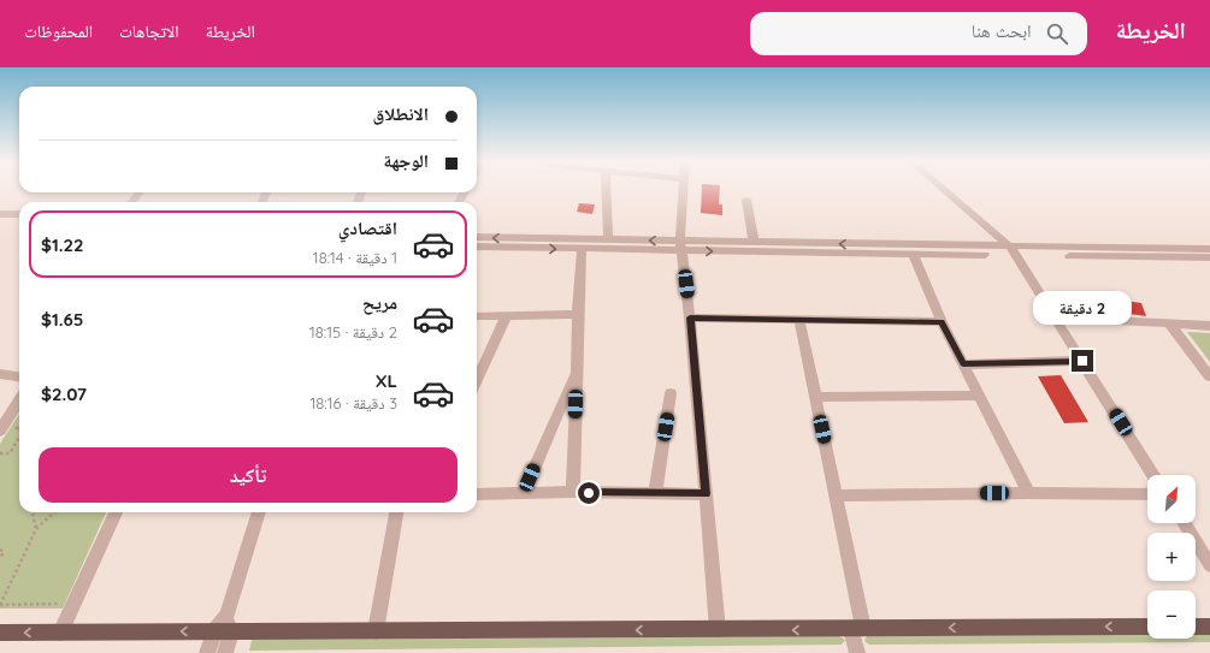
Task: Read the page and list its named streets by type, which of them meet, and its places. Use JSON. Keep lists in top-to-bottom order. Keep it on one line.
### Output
{"north":"top right","page":{"header":"الخريطة","search":"ابحث هنا","nav":["الخريطة","الاتجاهات","المحفوظات"],"banner":["الانطلاق","الوجهة"],"list":[{"name":"اقتصادي","note":"1 دقيقة · 18:14","value":"$1.22"},{"name":"مريح","note":"2 دقيقة · 18:15","value":"$1.65"},{"name":"XL","note":"3 دقيقة · 18:16","value":"$2.07"}],"bubble":"2 دقيقة","buttons":"تأكيد","map_buttons":["+","−"]}}
